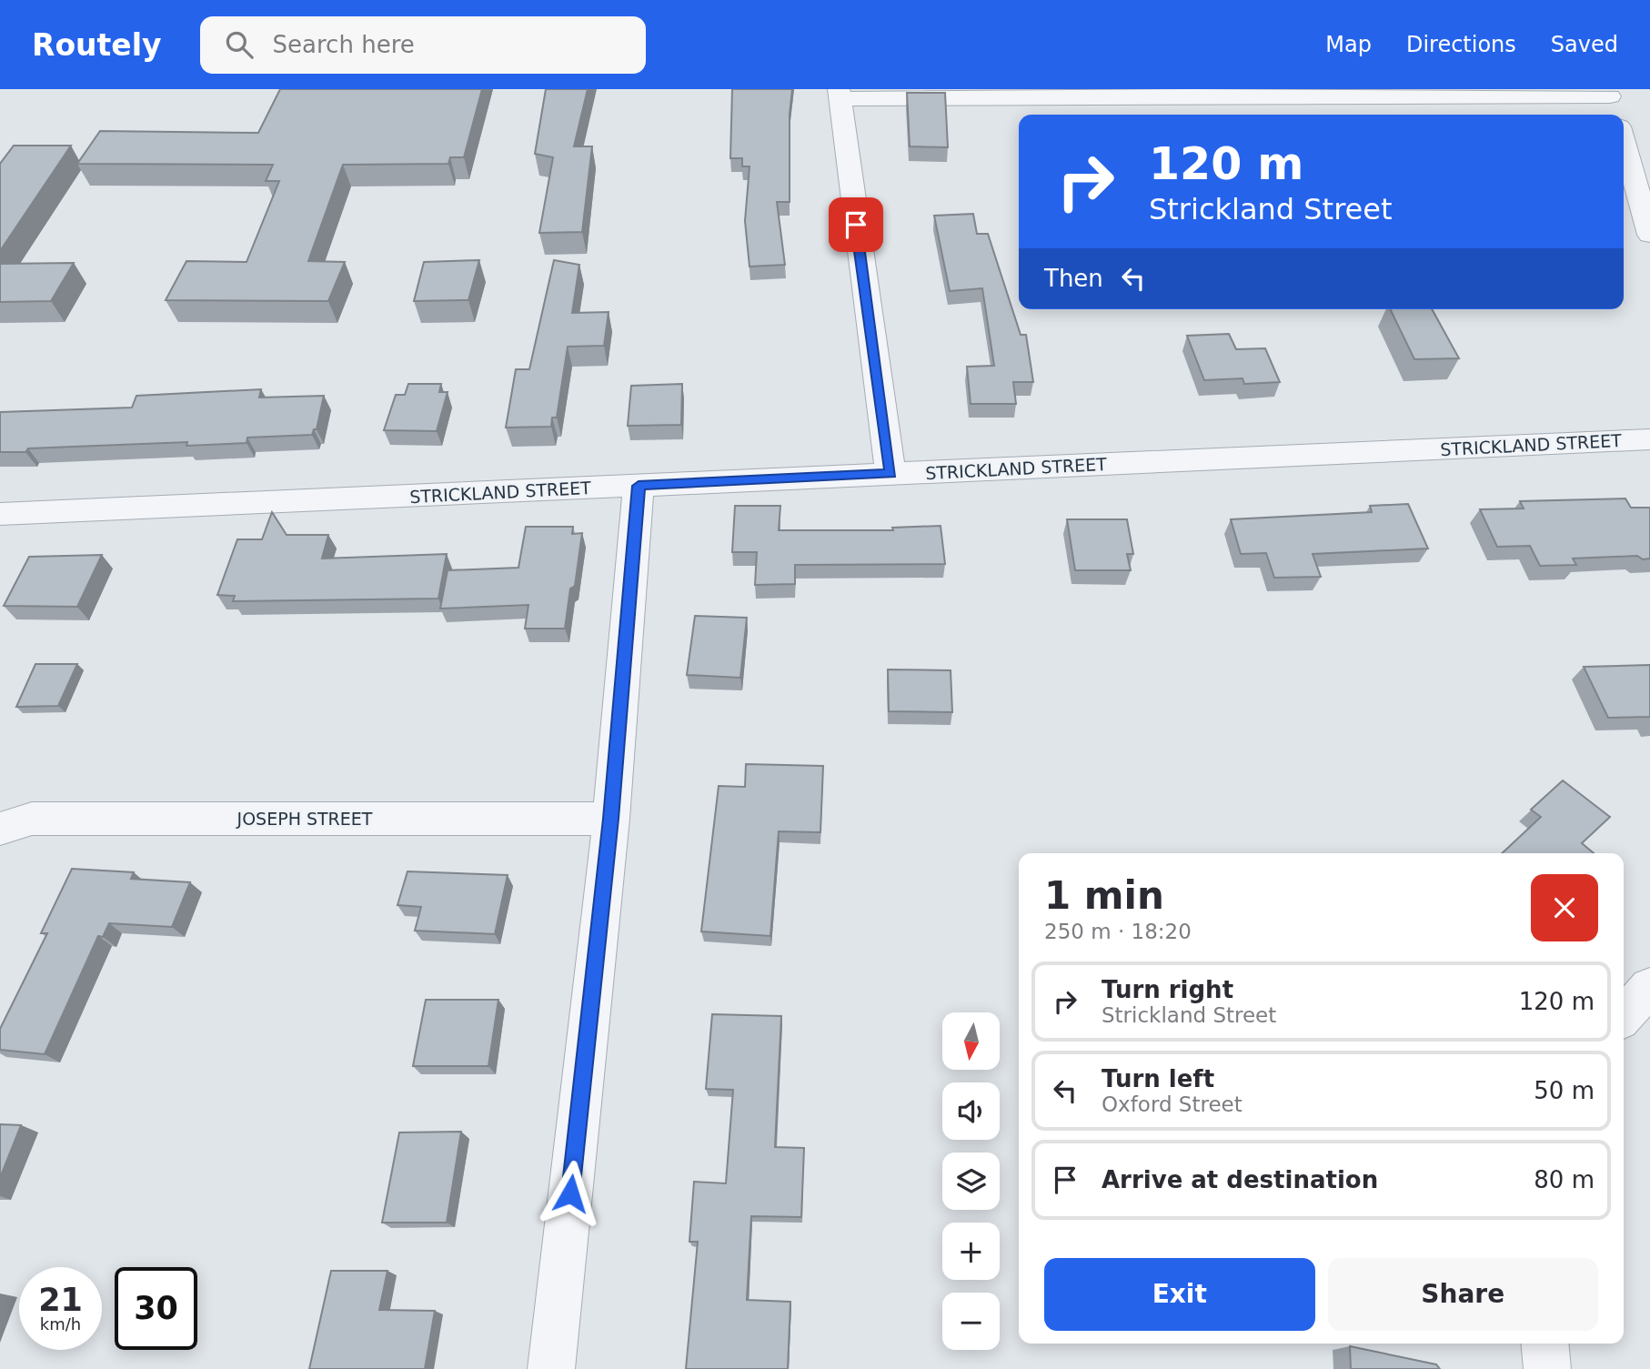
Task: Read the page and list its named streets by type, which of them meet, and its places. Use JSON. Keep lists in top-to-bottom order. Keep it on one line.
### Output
{"streets":{"street":["STRICKLAND STREET","JOSEPH STREET"]},"north":"bottom","page":{"header":"Routely","search":"Search here","nav":["Map","Directions","Saved"],"turn":["120 m","Strickland Street"],"then":"Then","heading":["1 min","250 m · 18:20"],"list":[{"name":"Turn right","note":"Strickland Street","value":"120 m"},{"name":"Turn left","note":"Oxford Street","value":"50 m"},{"name":"Arrive at destination","value":"80 m"}],"map_buttons":["+","−"],"buttons":["Exit","Share"],"speed":"21 km/h","limit":"30"}}
